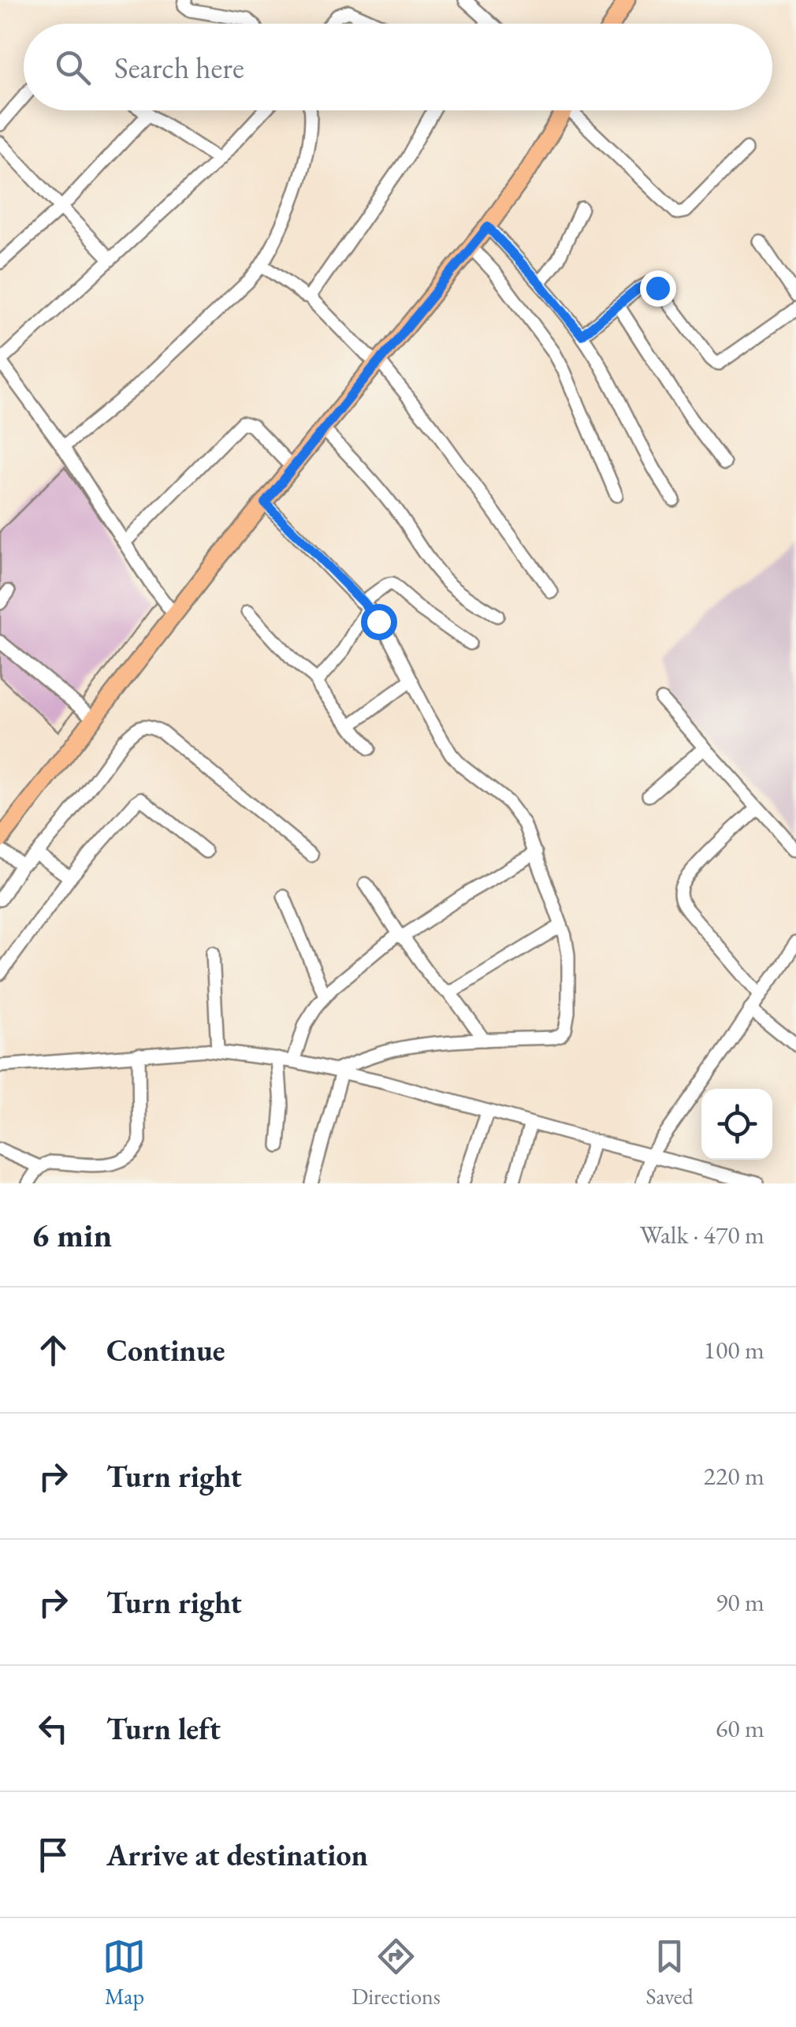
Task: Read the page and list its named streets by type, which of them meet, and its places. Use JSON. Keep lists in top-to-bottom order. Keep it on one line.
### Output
{"page":{"search":"Search here","heading":["6 min","Walk · 470 m"],"list":[["Continue","100 m"],["Turn right","220 m"],["Turn right","90 m"],["Turn left","60 m"],"Arrive at destination"],"nav":["Map","Directions","Saved"]}}
